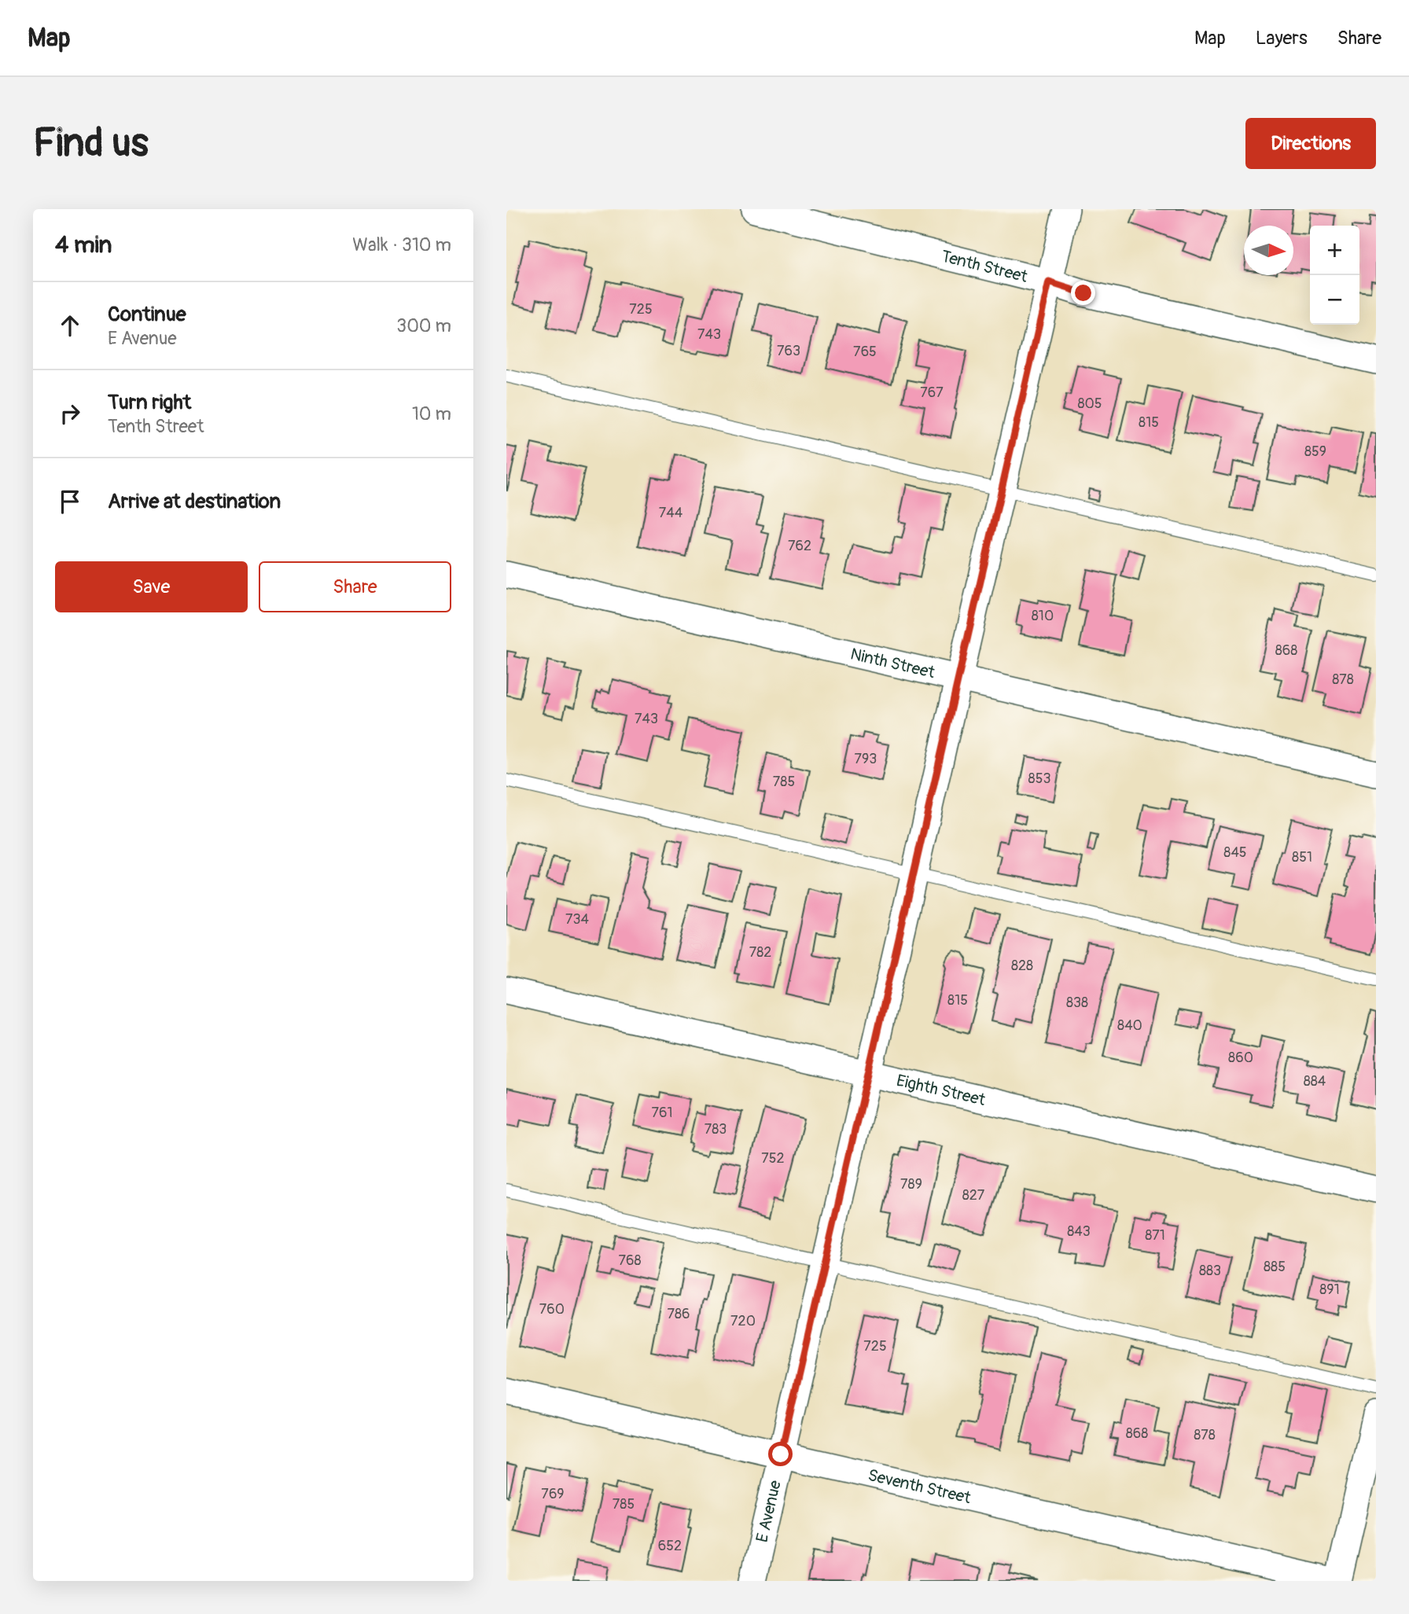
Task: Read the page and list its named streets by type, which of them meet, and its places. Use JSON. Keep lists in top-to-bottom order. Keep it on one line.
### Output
{"streets":{"street":["Tenth Street","Ninth Street","Eighth Street","Seventh Street","E Avenue"]},"crossings":[["Tenth Street","E Avenue"],["Ninth Street","E Avenue"],["Eighth Street","E Avenue"],["Seventh Street","E Avenue"]],"house_numbers":["725","743","763","765","767","805","815","859","744","762","810","868","878","743","793","853","785","845","851","734","782","828","815","838","840","860","884","761","783","752","789","827","843","871","768","885","883","891","760","786","720","725","868","878","769","785","652"],"north":"right","page":{"header":"Map","nav":["Map","Layers","Share"],"buttons":["Directions",["Save","Share"]],"title":"Find us","heading":["4 min","Walk · 310 m"],"map_buttons":["+","−"],"list":[["Continue","E Avenue","300 m"],["Turn right","Tenth Street","10 m"],"Arrive at destination"]}}
